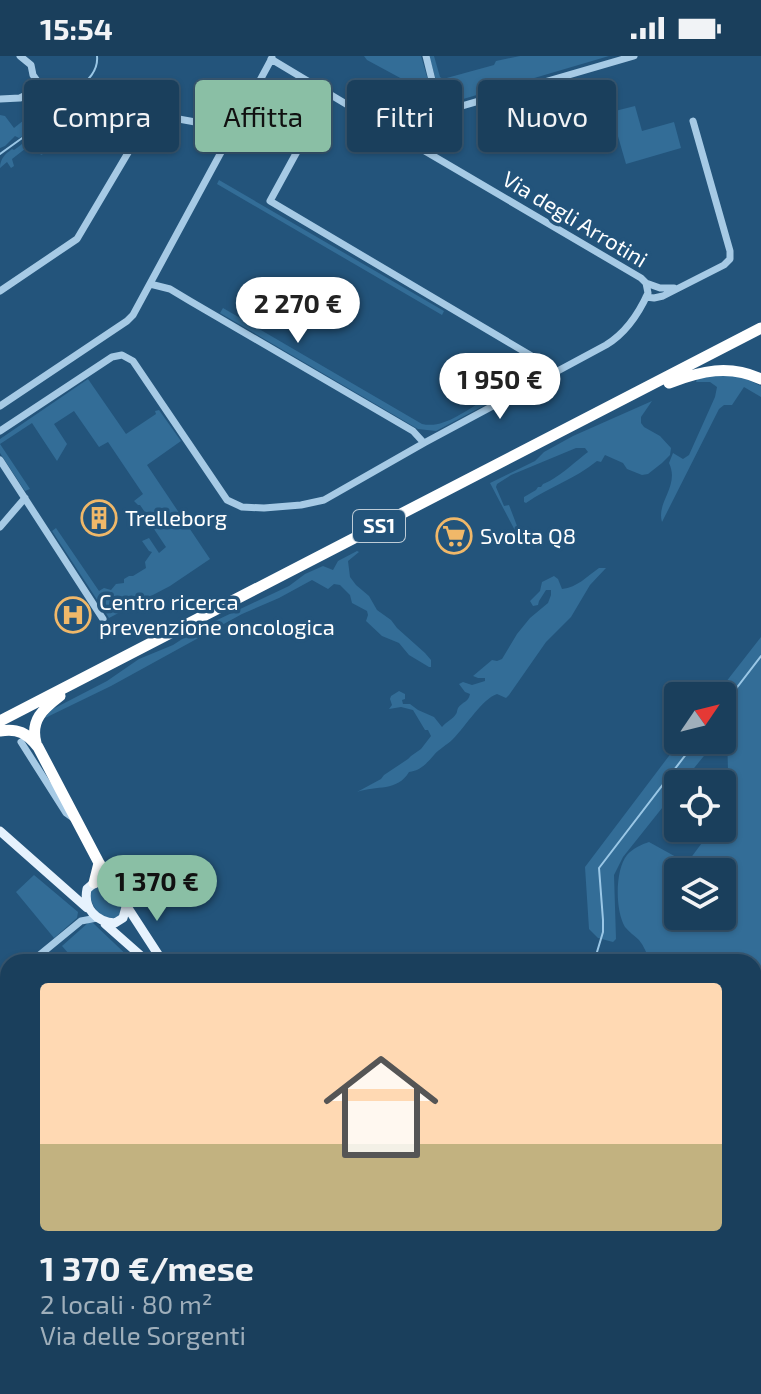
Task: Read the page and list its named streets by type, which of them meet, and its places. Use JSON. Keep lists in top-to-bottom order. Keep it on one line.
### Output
{"streets":{"highway":["SS1"],"street":["Via degli Arrotini"]},"places":{"building":["Trelleborg"],"supermarket":["Svolta Q8"],"hospital":["Centro ricerca prevenzione oncologica"]},"north":"top right","page":{"status":"15:54","chip":["Compra","Affitta","Filtri","Nuovo"],"price":["2 270 €","1 950 €","1 370 €"],"list":[{"name":"1 370 €/mese","note":"2 locali · 80 m² · Via delle Sorgenti"}]}}
